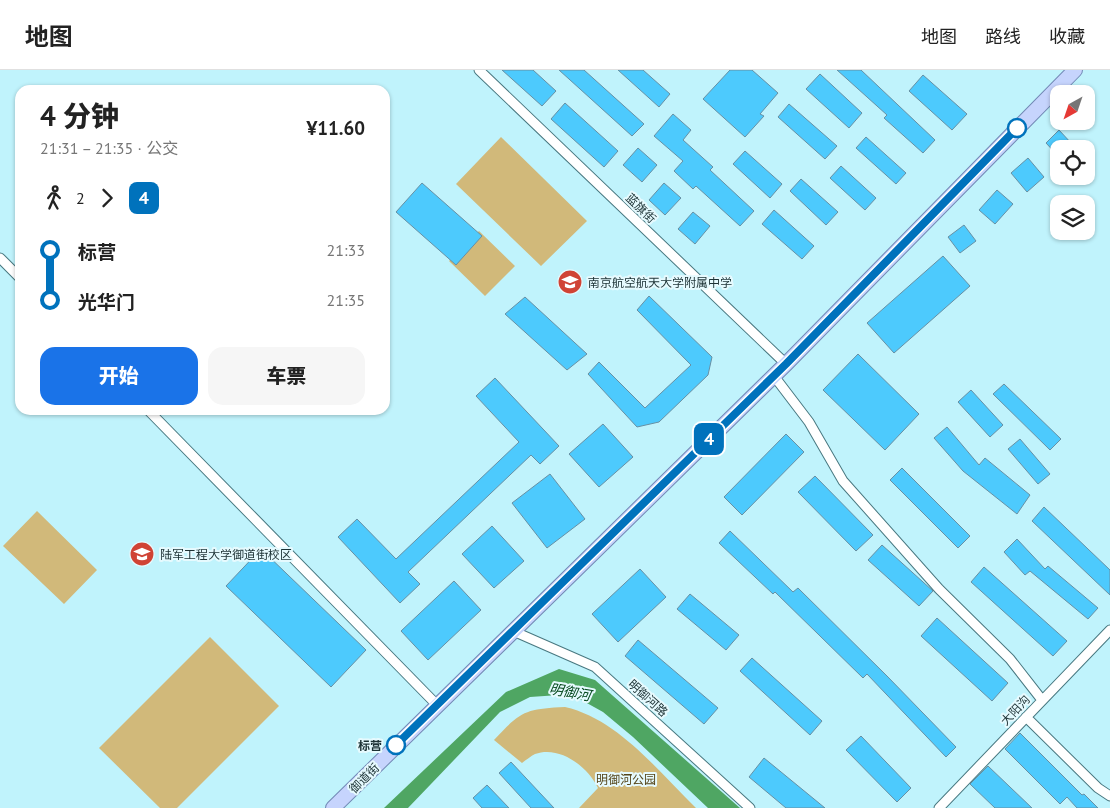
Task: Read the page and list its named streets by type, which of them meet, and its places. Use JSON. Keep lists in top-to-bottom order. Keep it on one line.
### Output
{"streets":{"main road":["御道街"],"street":["蓝旗街","明御河路","大阳沟"]},"crossings":[["蓝旗街","御道街"],["明御河路","御道街"]],"water":["明御河"],"parks":["明御河公园"],"places":{"school or university":["南京航空航天大学附属中学","陆军工程大学御道街校区"],"other":["标营"]},"lines":["bus line 4"],"north":"bottom left","page":{"header":"地图","nav":["地图","路线","收藏"],"on_map":"4","heading":["4 分钟","21:31 – 21:35 · 公交","¥11.60"],"legs":["2","4"],"list":[{"name":"标营","value":"21:33"},{"name":"光华门","value":"21:35"}],"buttons":["开始","车票"]}}
